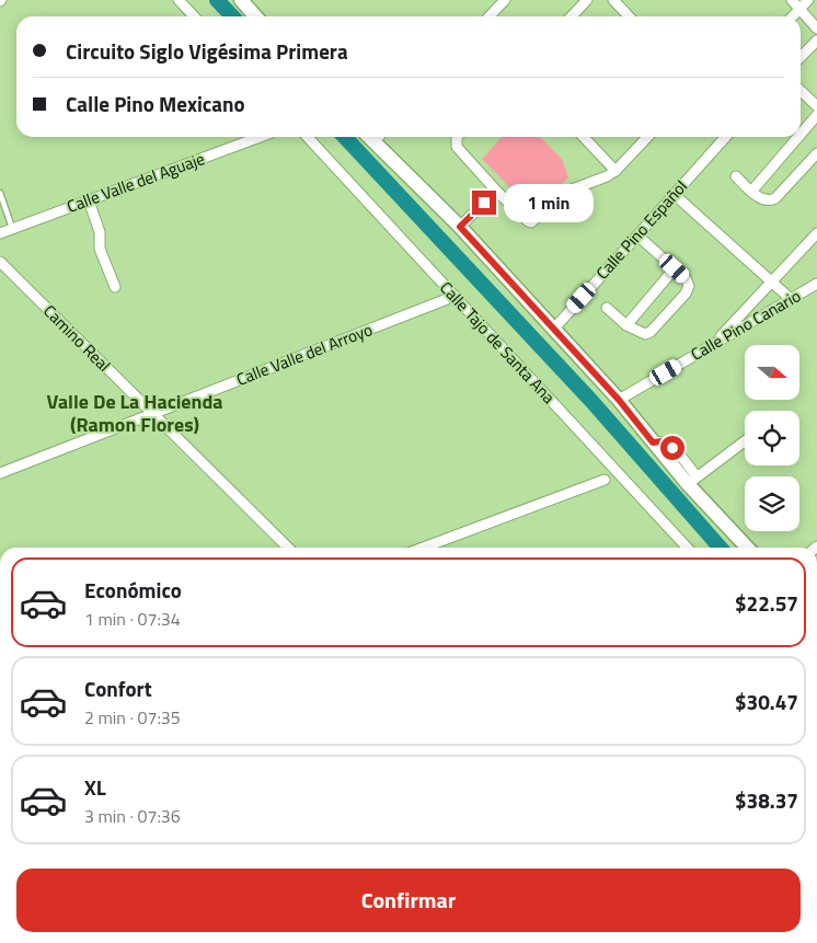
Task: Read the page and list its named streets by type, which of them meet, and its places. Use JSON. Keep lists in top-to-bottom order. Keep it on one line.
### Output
{"streets":{"street":["Calle Valle del Aguaje","Calle Pino Español","Calle Pino Canario","Camino Real","Calle Tajo de Santa Ana","Calle Valle del Arroyo"]},"crossings":[["Camino Real","Calle Valle del Arroyo"],["Calle Tajo de Santa Ana","Calle Valle del Arroyo"]],"districts":["Valle De La Hacienda (Ramon Flores)"],"north":"right","page":{"banner":["Circuito Siglo Vigésima Primera","Calle Pino Mexicano"],"bubble":"1 min","list":[{"name":"Económico","note":"1 min · 07:34","value":"$22.57"},{"name":"Confort","note":"2 min · 07:35","value":"$30.47"},{"name":"XL","note":"3 min · 07:36","value":"$38.37"}],"buttons":"Confirmar"}}
